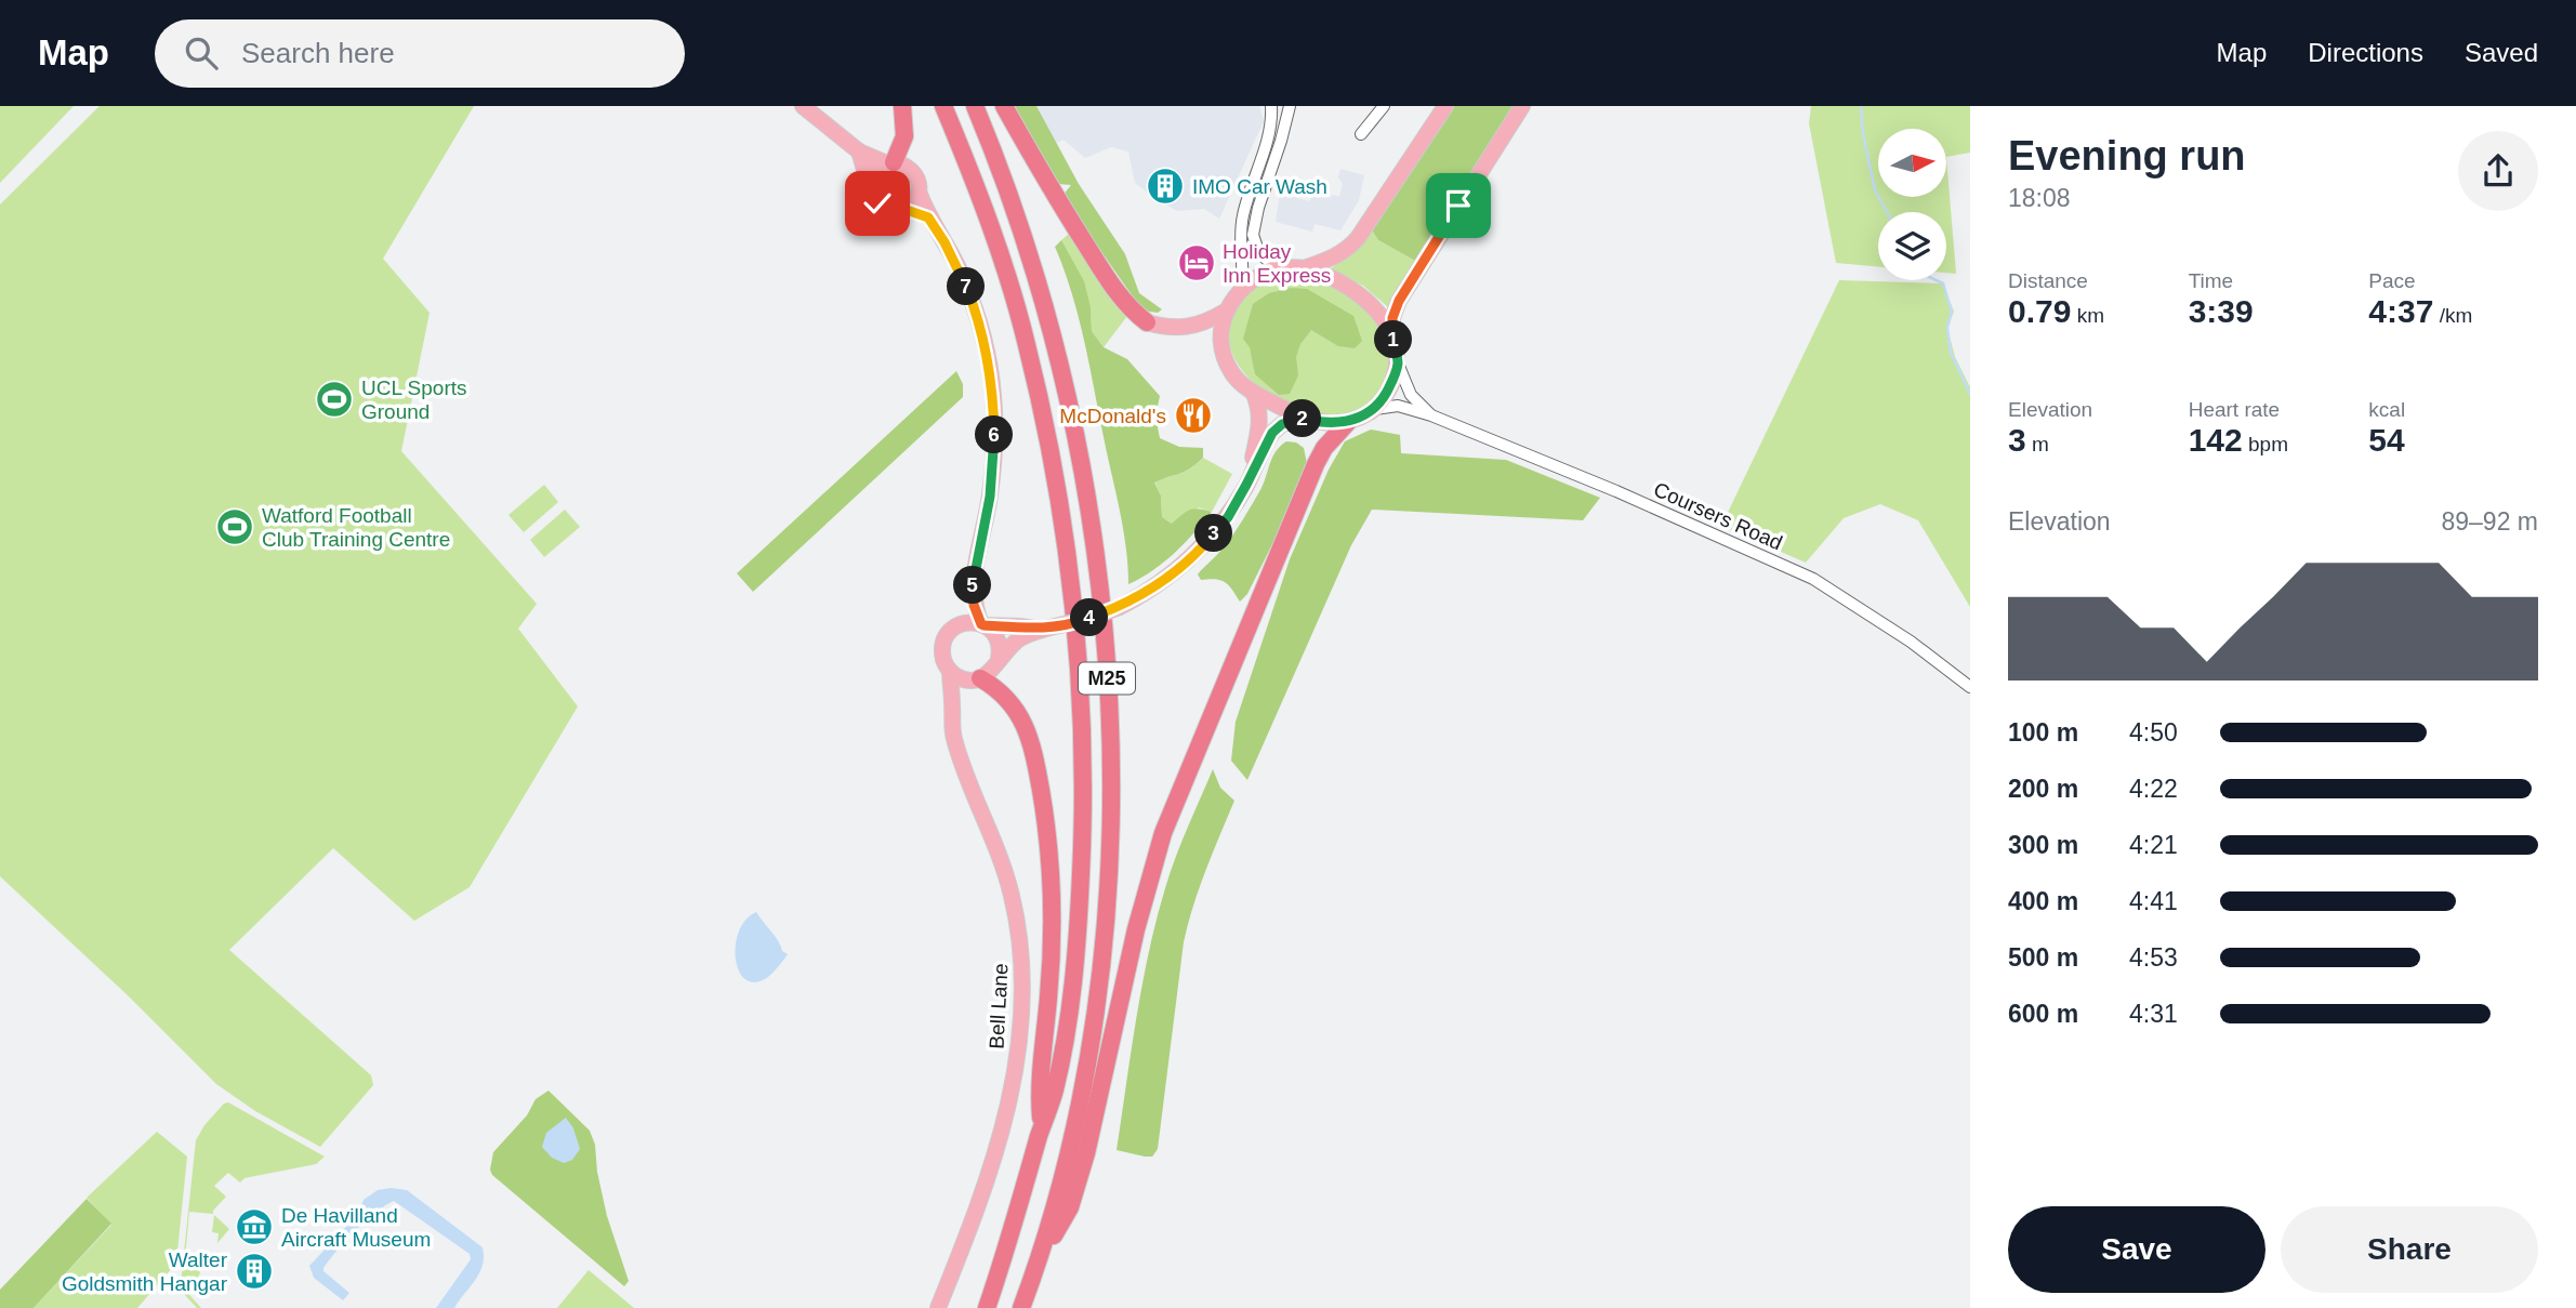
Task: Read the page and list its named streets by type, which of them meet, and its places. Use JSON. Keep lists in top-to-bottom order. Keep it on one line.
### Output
{"streets":{"highway":["M25"],"main road":["Bell Lane"],"street":["Coursers Road"]},"crossings":[["Coursers Road","M25"],["M25","Bell Lane"]],"places":{"building":["IMO Car Wash","Walter Goldsmith Hangar"],"hotel":["Holiday Inn Express"],"sports":["UCL Sports Ground","Watford Football Club Training Centre"],"restaurant":["McDonald's"],"museum":["De Havilland Aircraft Museum"]},"north":"right","page":{"header":"Map","search":"Search here","nav":["Map","Directions","Saved"],"heading":["Evening run","18:08"],"stats":[["Distance","0.79 km"],["Time","3:39"],["Pace","4:37 /km"],["Elevation","3 m"],["Heart rate","142 bpm"],["kcal","54"]],"pins":["7","1","2","6","3","5","4"],"chart":["Elevation","89–92 m"],"list":[{"name":"100 m","note":"4:50"},{"name":"200 m","note":"4:22"},{"name":"300 m","note":"4:21"},{"name":"400 m","note":"4:41"},{"name":"500 m","note":"4:53"},{"name":"600 m","note":"4:31"}],"buttons":["Save","Share"]}}
